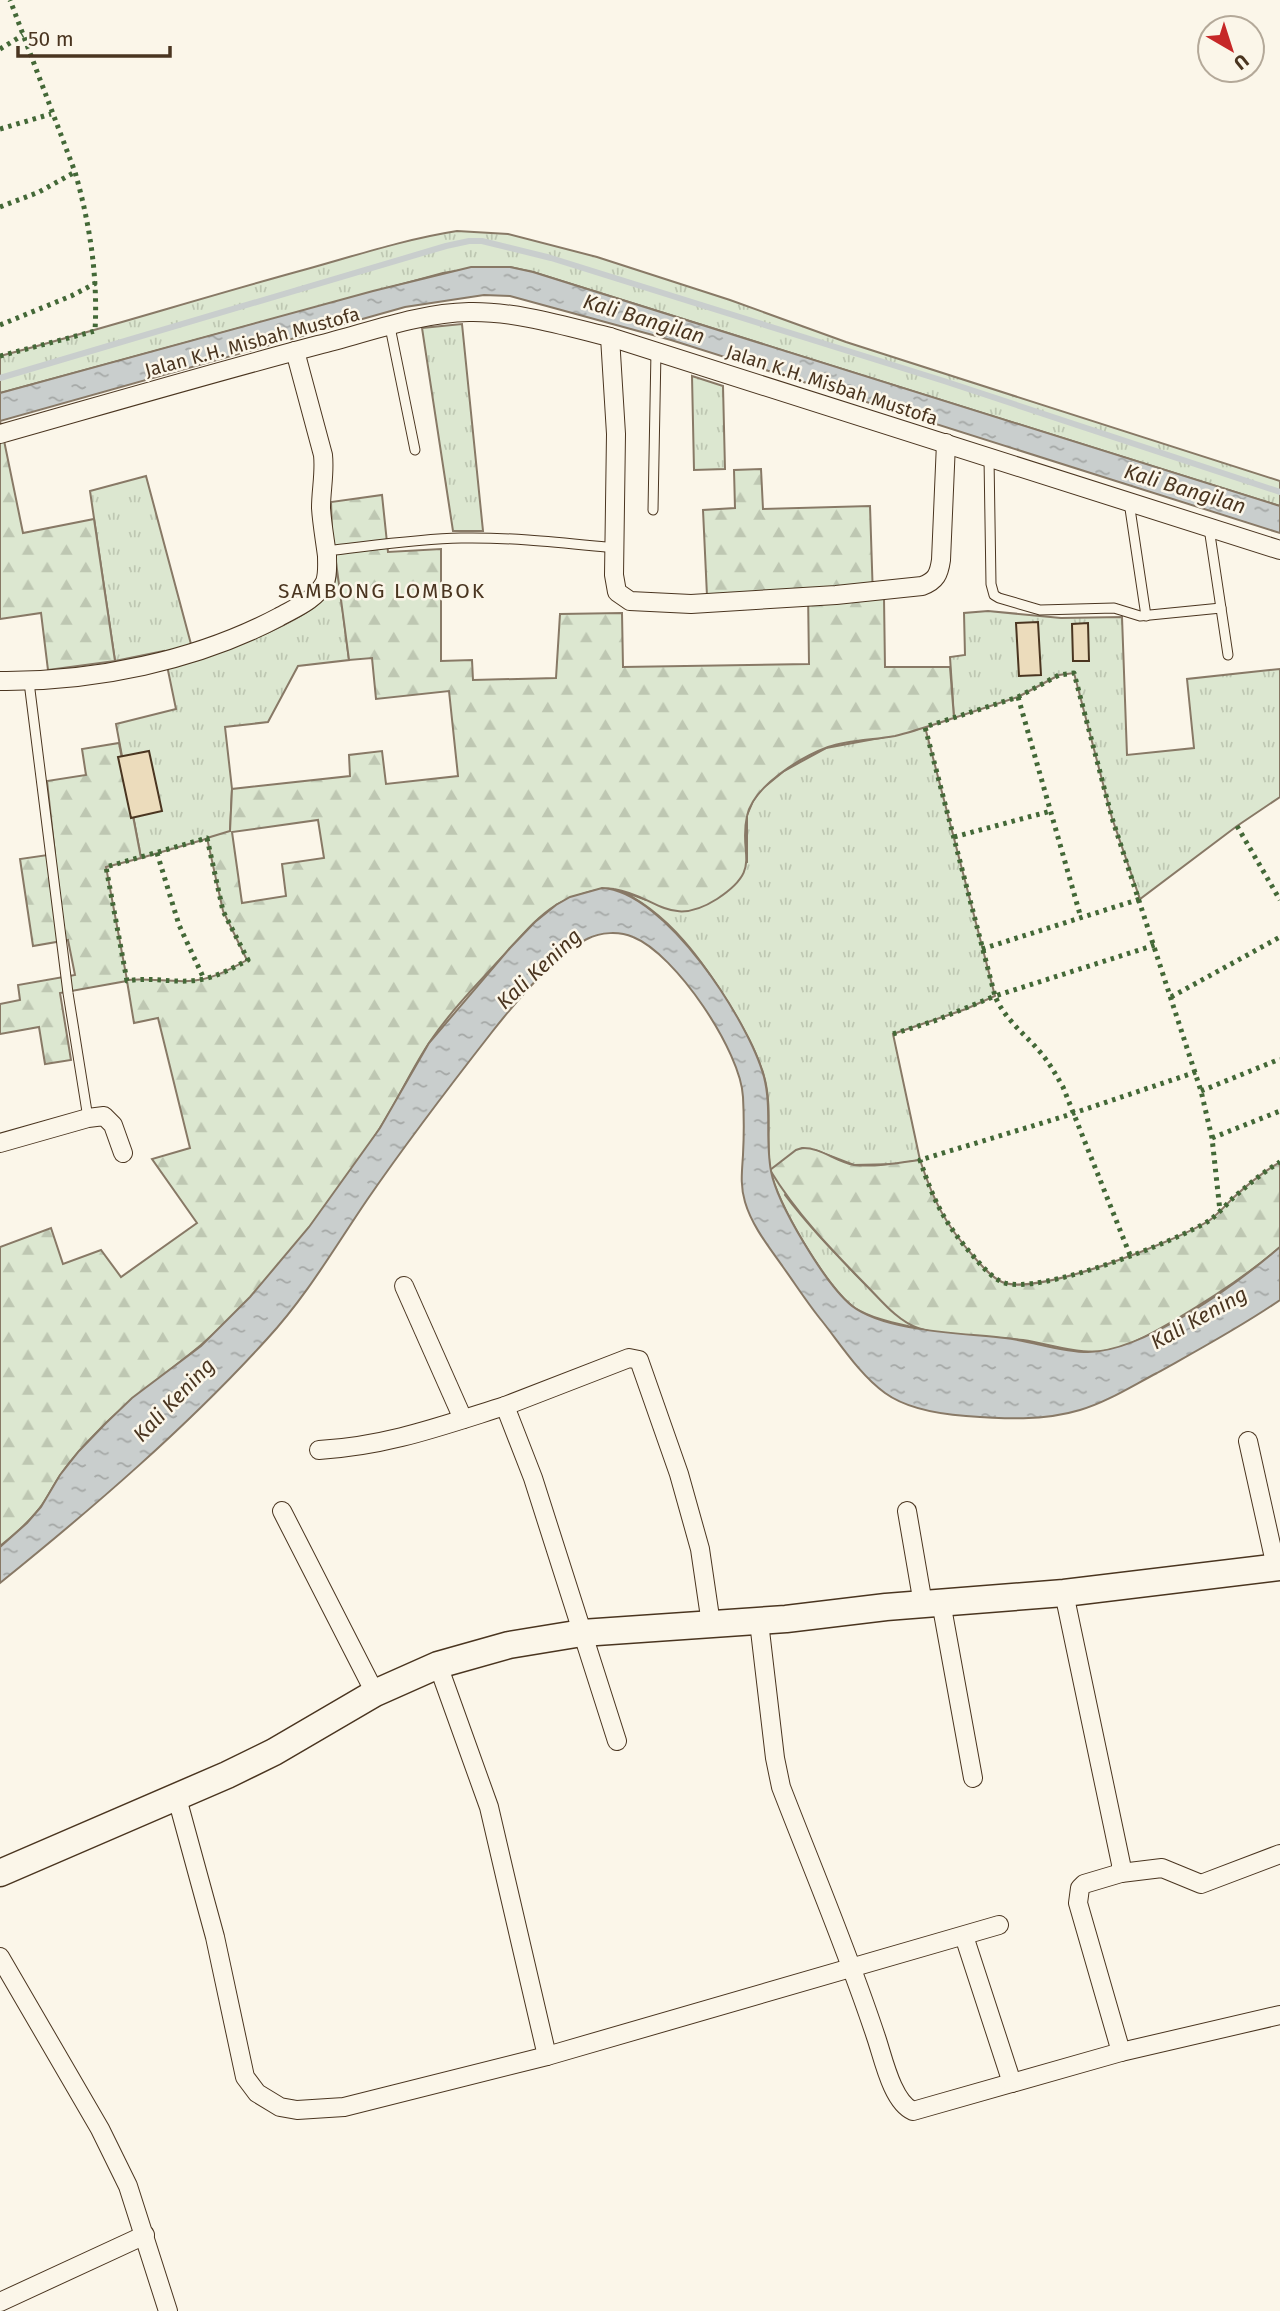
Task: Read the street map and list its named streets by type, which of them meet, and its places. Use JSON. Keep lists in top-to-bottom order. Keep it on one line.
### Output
{"streets":{"street":["Jalan K.H. Misbah Mustofa"]},"districts":["SAMBONG LOMBOK"],"water":["Kali Bangilan","Kali Kening"],"scale_bar":"50 m","north":"bottom right"}
